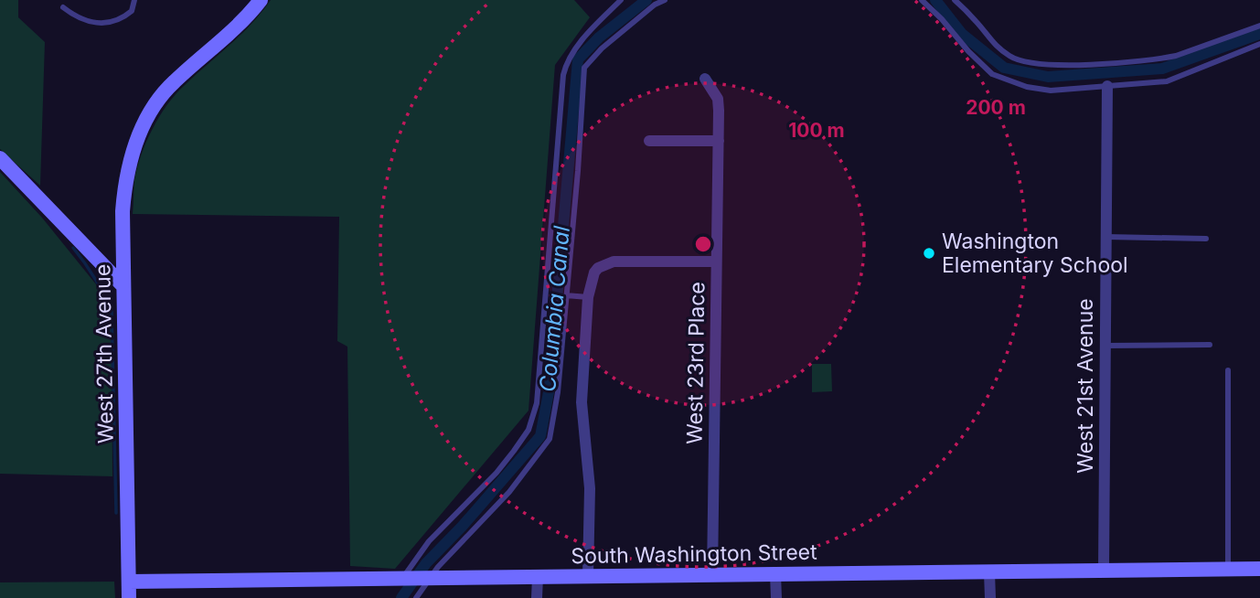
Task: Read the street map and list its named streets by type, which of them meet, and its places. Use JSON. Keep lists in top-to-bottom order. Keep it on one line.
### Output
{"streets":{"main road":["West 27th Avenue","South Washington Street"],"street":["West 23rd Place","West 21st Avenue"]},"crossings":[["West 27th Avenue","South Washington Street"],["West 23rd Place","South Washington Street"],["West 21st Avenue","South Washington Street"]],"water":["Columbia Canal"],"places":["Washington Elementary School"],"rings":["200 m","100 m"]}
